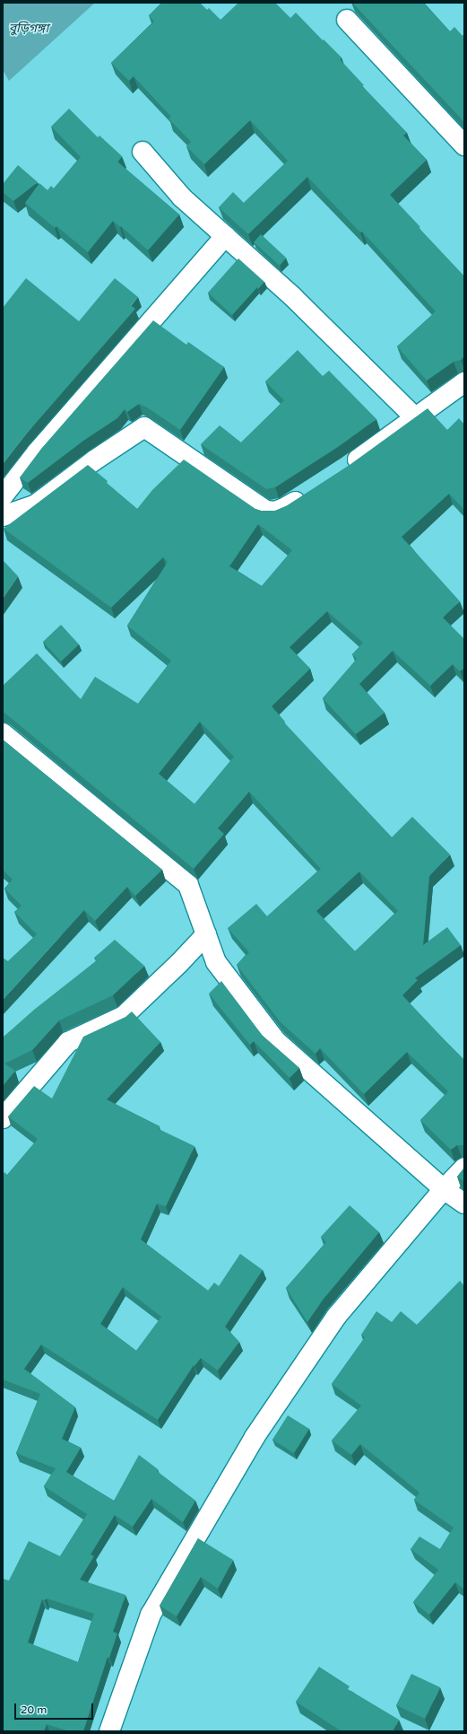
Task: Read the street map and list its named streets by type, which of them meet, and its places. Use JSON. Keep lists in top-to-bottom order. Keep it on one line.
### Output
{"water":["বুড়িগঙ্গা"],"scale_bar":"20 m"}
